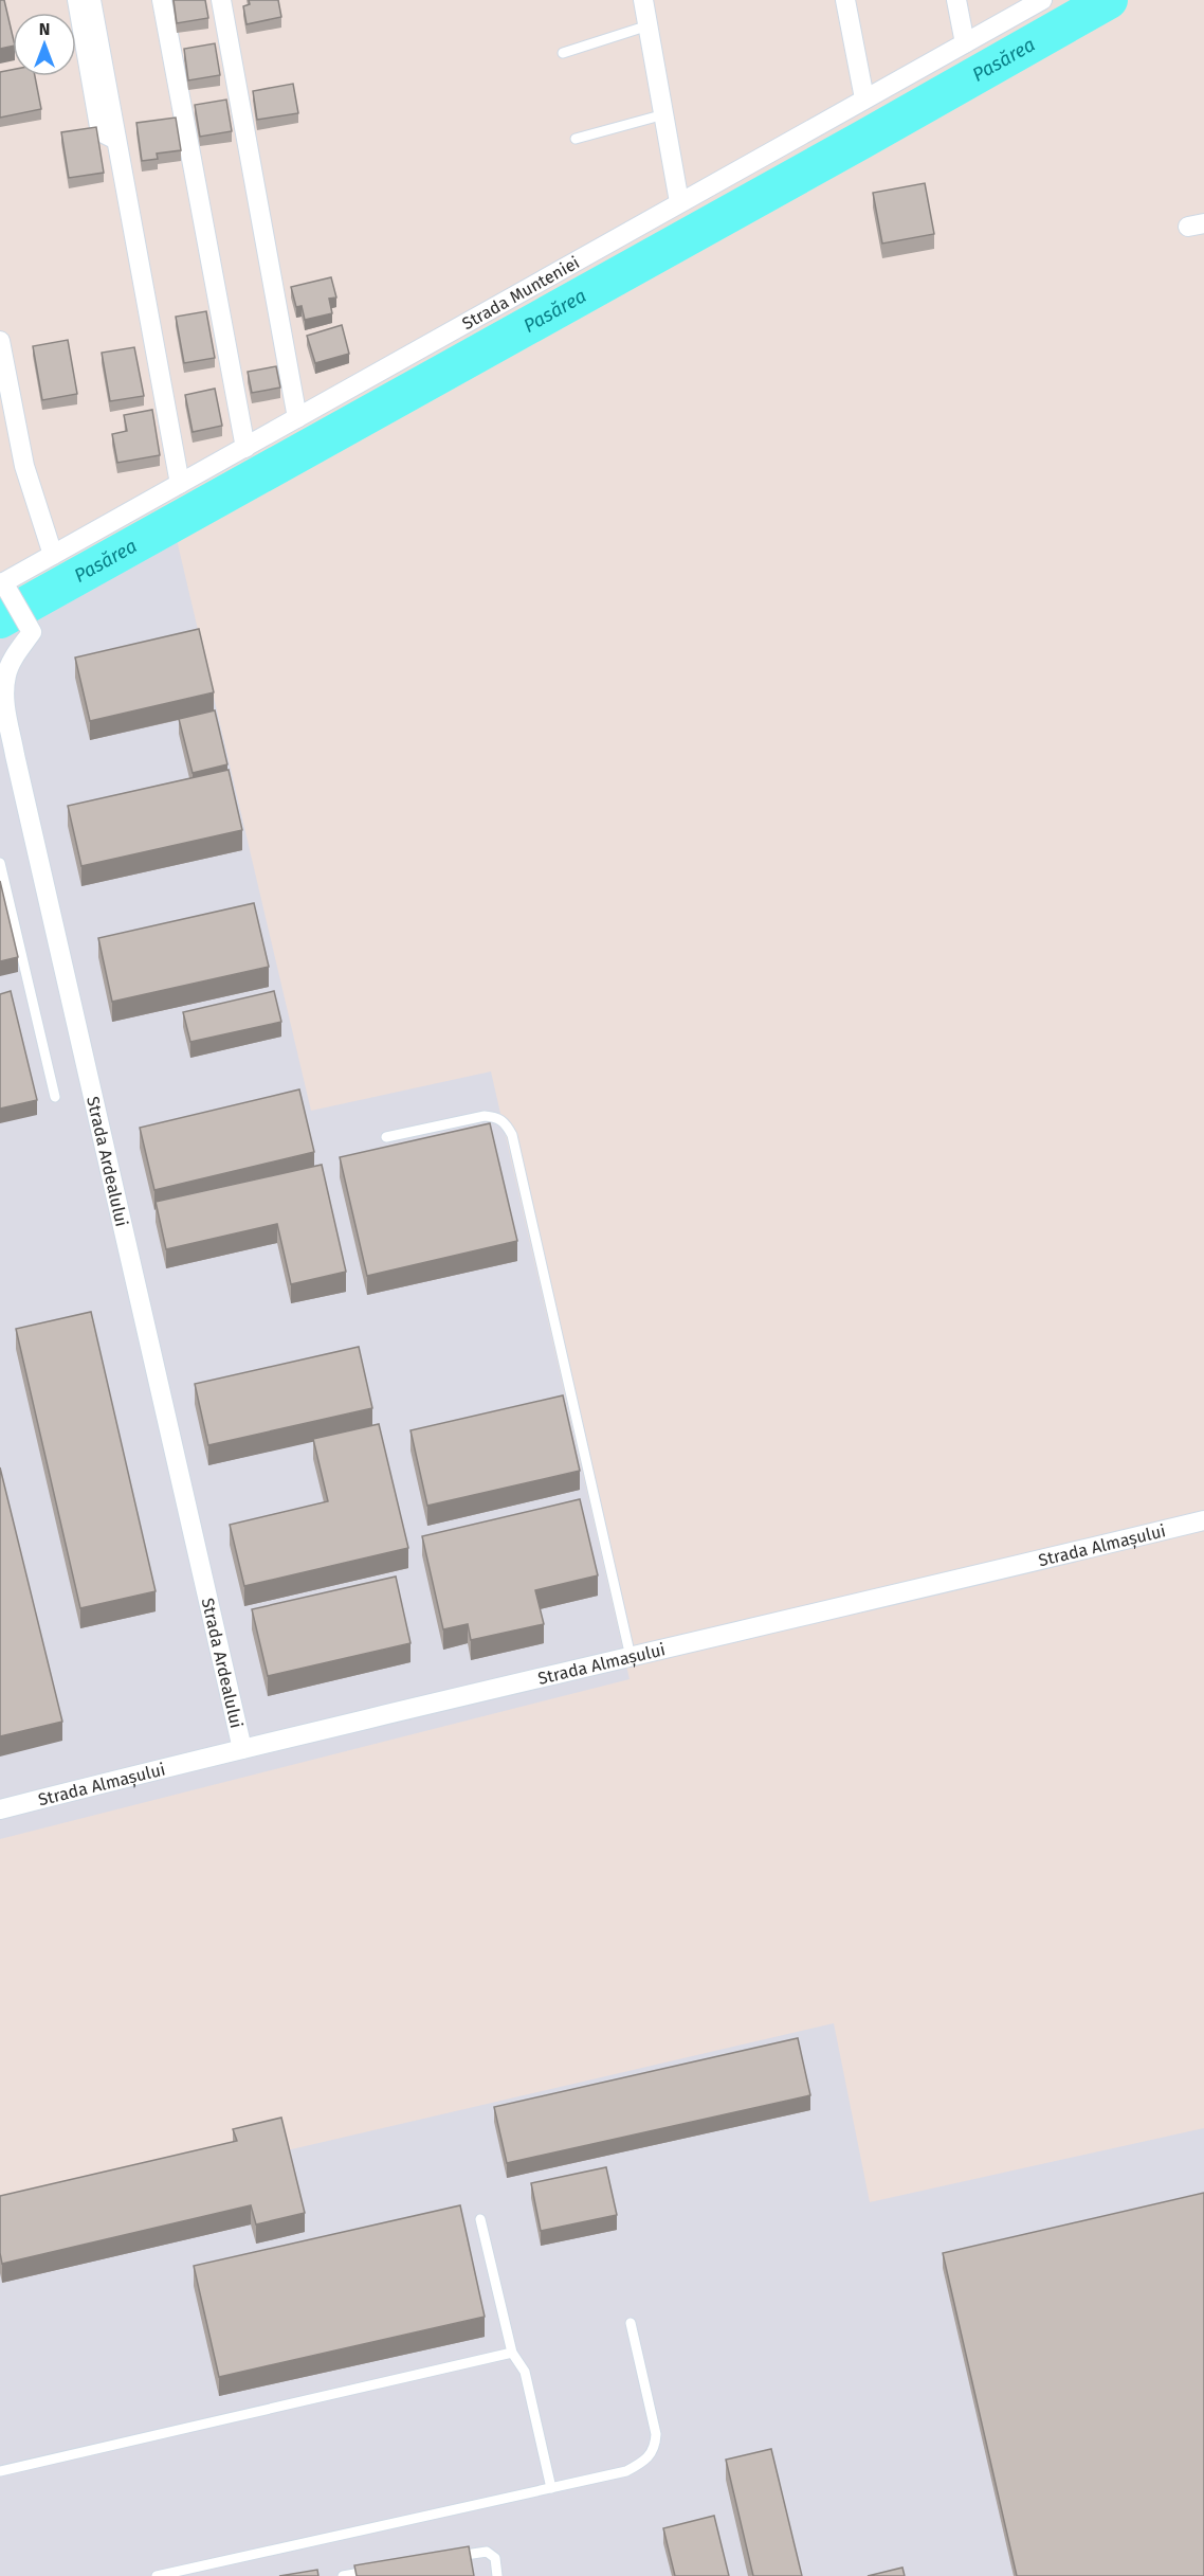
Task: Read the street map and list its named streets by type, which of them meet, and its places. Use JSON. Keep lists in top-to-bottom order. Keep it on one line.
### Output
{"streets":{"street":["Strada Munteniei","Strada Ardealului","Strada Almașului"]},"crossings":[["Strada Munteniei","Strada Ardealului"],["Strada Ardealului","Strada Almașului"]],"water":["Pasărea"],"north":"top"}
